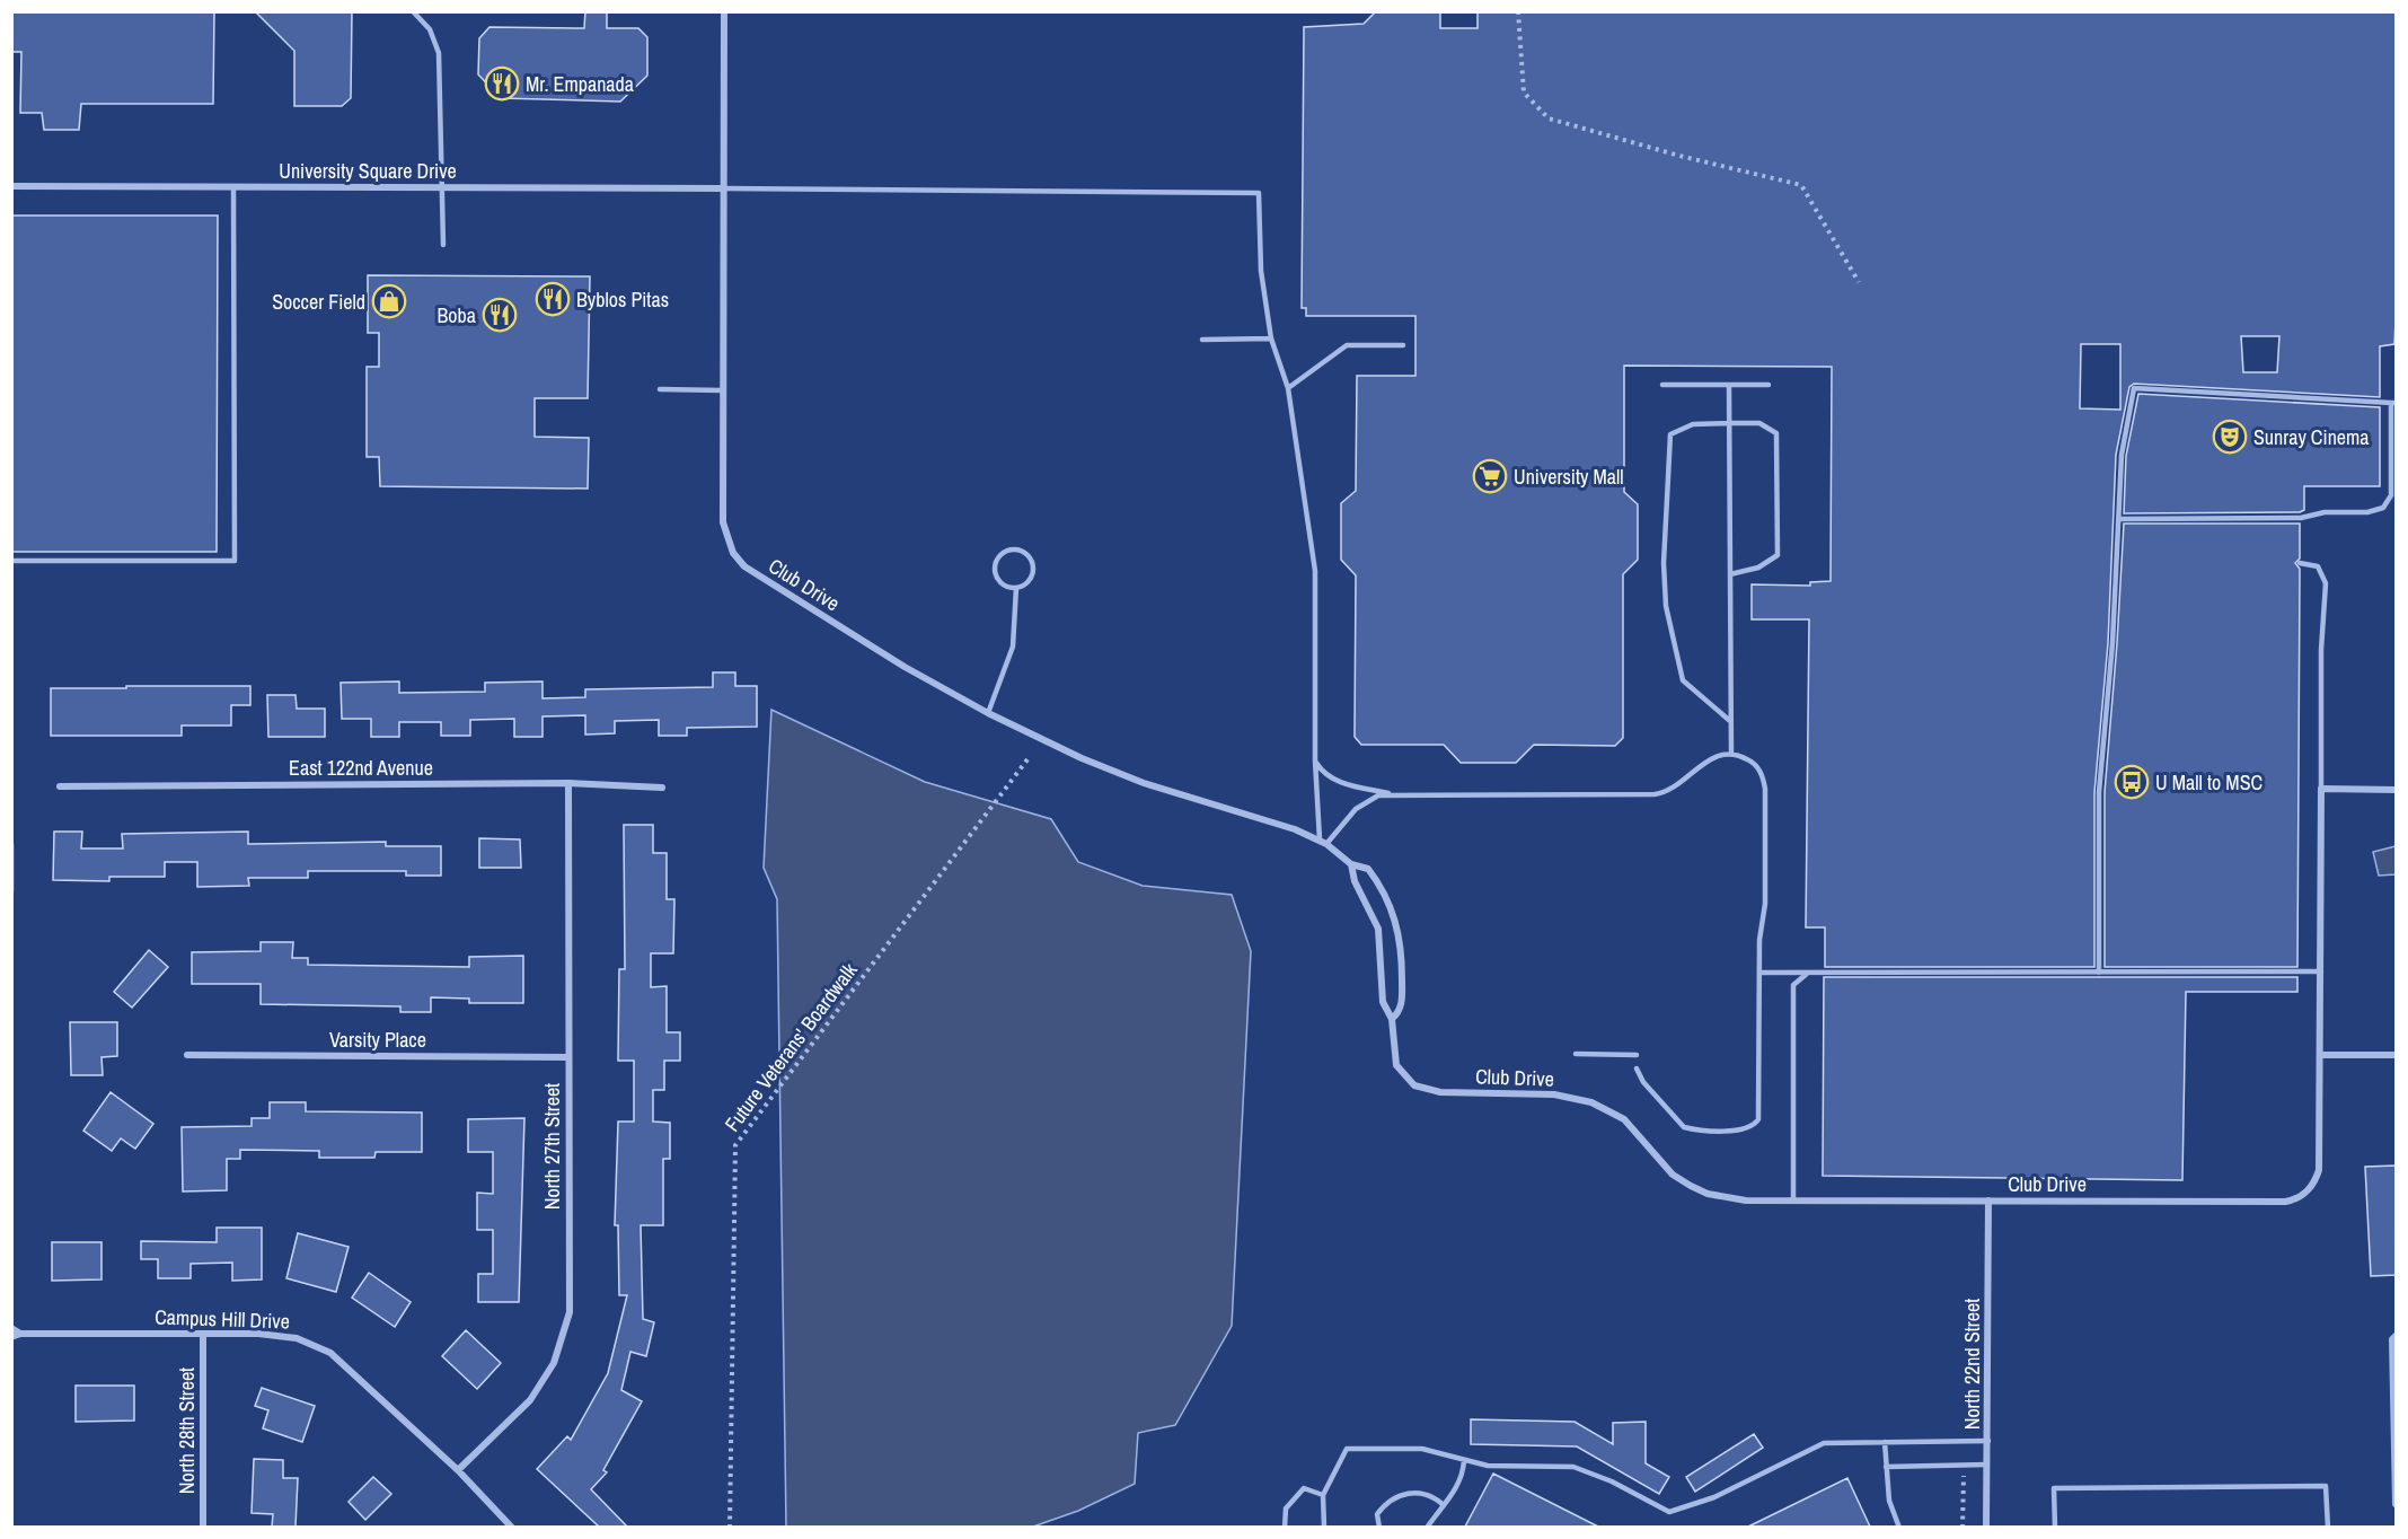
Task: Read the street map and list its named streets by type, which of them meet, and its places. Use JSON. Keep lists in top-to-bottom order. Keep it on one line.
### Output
{"streets":{"street":["University Square Drive","Club Drive","East 122nd Avenue","Varsity Place","North 27th Street","Campus Hill Drive","North 22nd Street","North 28th Street"],"path":["Future Veterans' Boardwalk"]},"crossings":[["University Square Drive","Club Drive"],["Club Drive","North 22nd Street"],["East 122nd Avenue","North 27th Street"],["Varsity Place","North 27th Street"],["North 27th Street","Campus Hill Drive"],["Campus Hill Drive","North 28th Street"]],"places":{"restaurant":["Mr. Empanada","Byblos Pitas","Boba"],"shop":["Soccer Field"],"theatre":["Sunray Cinema"],"supermarket":["University Mall"],"bus stop":["U Mall to MSC"]}}
